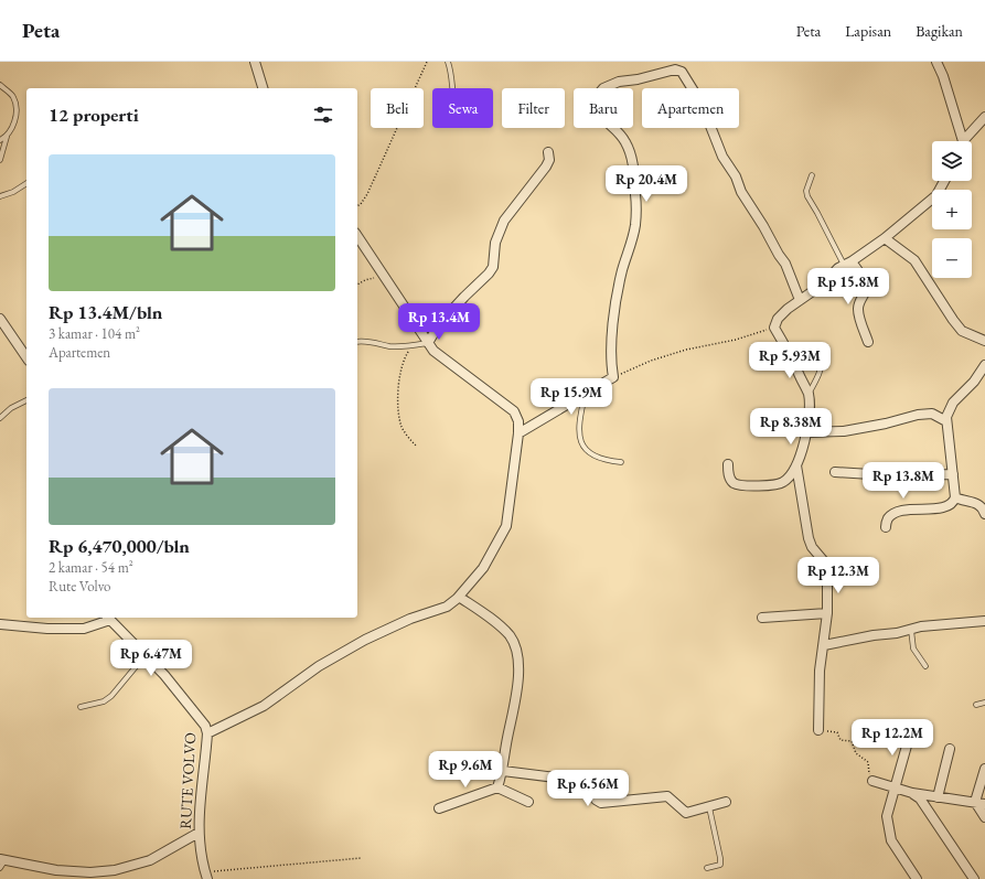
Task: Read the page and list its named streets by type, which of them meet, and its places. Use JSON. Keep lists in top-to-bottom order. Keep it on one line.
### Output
{"streets":{"street":["RUTE VOLVO"]},"page":{"header":"Peta","nav":["Peta","Lapisan","Bagikan"],"chip":["Beli","Sewa","Filter","Baru","Apartemen"],"heading":"12 properti","map_buttons":["+","−"],"list":[{"name":"Rp 13.4M/bln","note":"3 kamar · 104 m² · Apartemen"},{"name":"Rp 6,470,000/bln","note":"2 kamar · 54 m² · Rute Volvo"}],"price":["Rp 20.4M","Rp 15.8M","Rp 13.4M","Rp 5.93M","Rp 15.9M","Rp 8.38M","Rp 13.8M","Rp 12.3M","Rp 6.47M","Rp 12.2M","Rp 9.6M","Rp 6.56M"]}}
